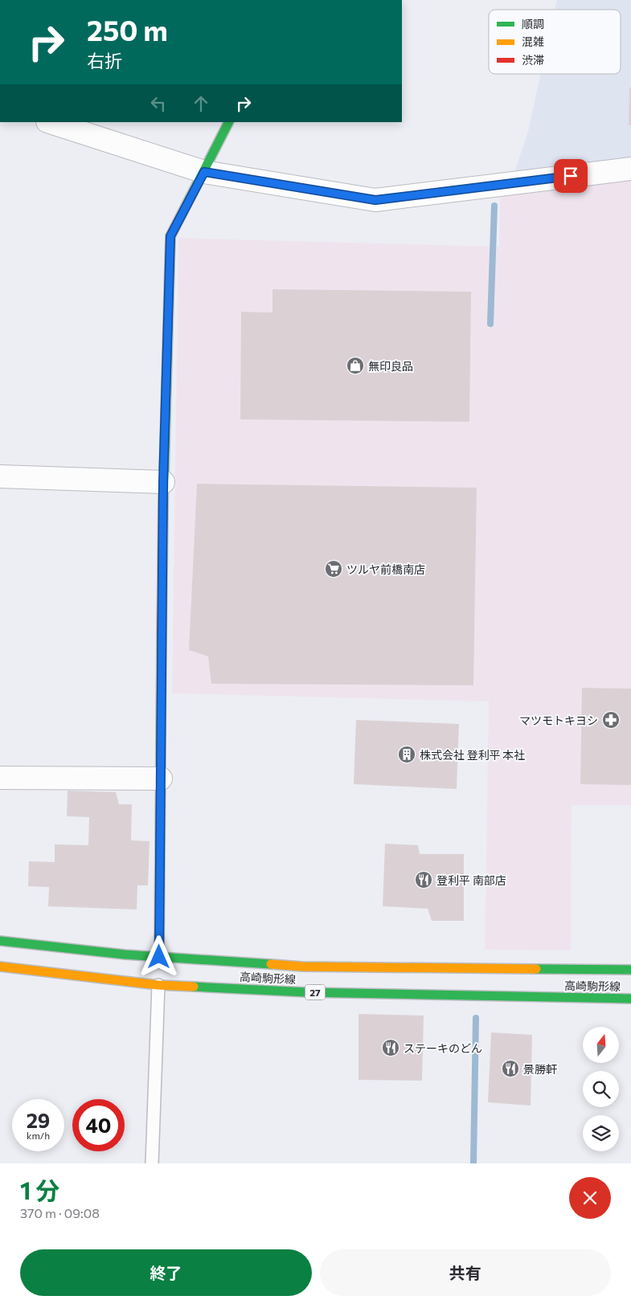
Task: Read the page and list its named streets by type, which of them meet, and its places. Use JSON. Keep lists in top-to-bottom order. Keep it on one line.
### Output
{"streets":{"main road":["高崎駒形線","27"]},"places":{"shop":["無印良品"],"supermarket":["ツルヤ前橋南店"],"pharmacy":["マツモトキヨシ"],"building":["株式会社 登利平 本社"],"restaurant":["登利平 南部店","ステーキのどん","景勝軒"]},"legend":["順調","混雑","渋滞"],"north":"top","page":{"turn":["250 m","右折"],"speed":"29 km/h","limit":"40","heading":["1 分","370 m · 09:08"],"buttons":["終了","共有"]}}
